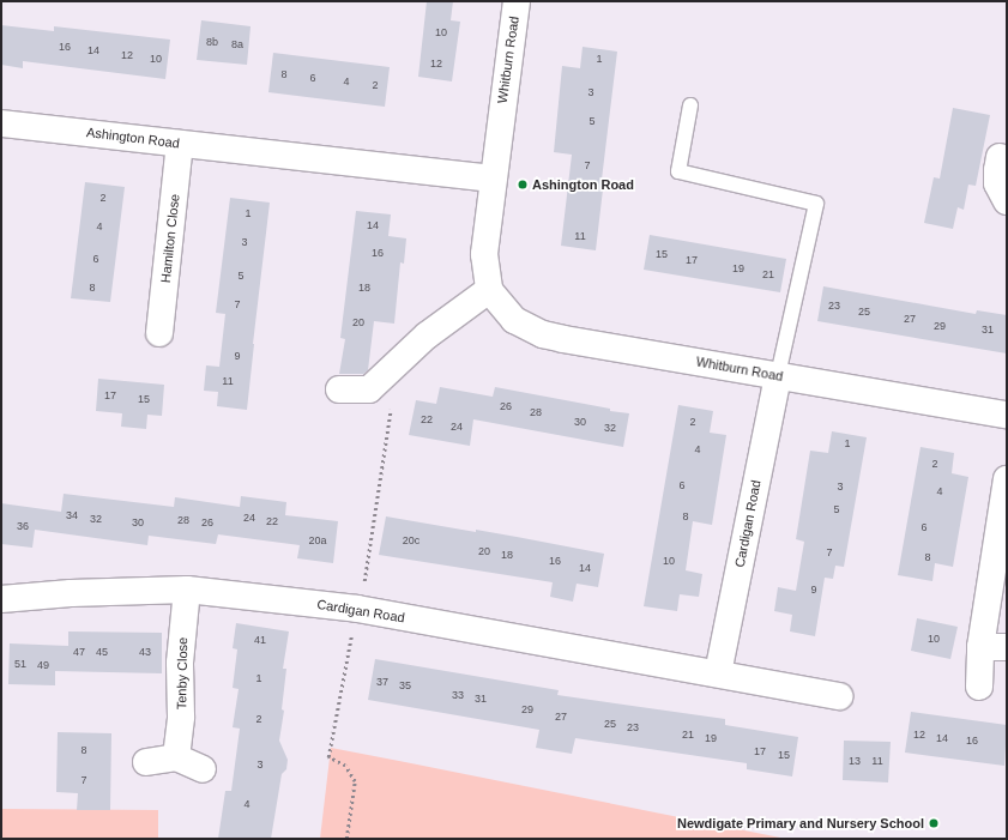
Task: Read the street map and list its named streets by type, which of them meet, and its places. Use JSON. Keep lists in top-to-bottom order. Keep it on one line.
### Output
{"streets":{"street":["Whitburn Road","Ashington Road","Hamilton Close","Cardigan Road","Tenby Close"]},"crossings":[["Whitburn Road","Ashington Road"],["Whitburn Road","Cardigan Road"],["Ashington Road","Hamilton Close"],["Cardigan Road","Tenby Close"]],"places":["Ashington Road","Newdigate Primary and Nursery School"],"house_numbers":["10","8b","8a","16","14","12","10","1","12","8","6","4","2","3","5","7","2","1","14","4","11","3","16","15","6","17","19","21","5","8","18","7","23","25","27","20","29","31","9","11","17","15","26","28","22","30","2","24","32","1","4","2","6","3","4","5","34","8","24","32","28","22","30","26","36","6","20a","20c","20","7","18","8","16","10","14","9","10","41","47","45","43","51","49","1","37","35","33","31","29","27","2","25","23","21","12","19","14","16","8","17","15","13","11","3","7","4"]}
